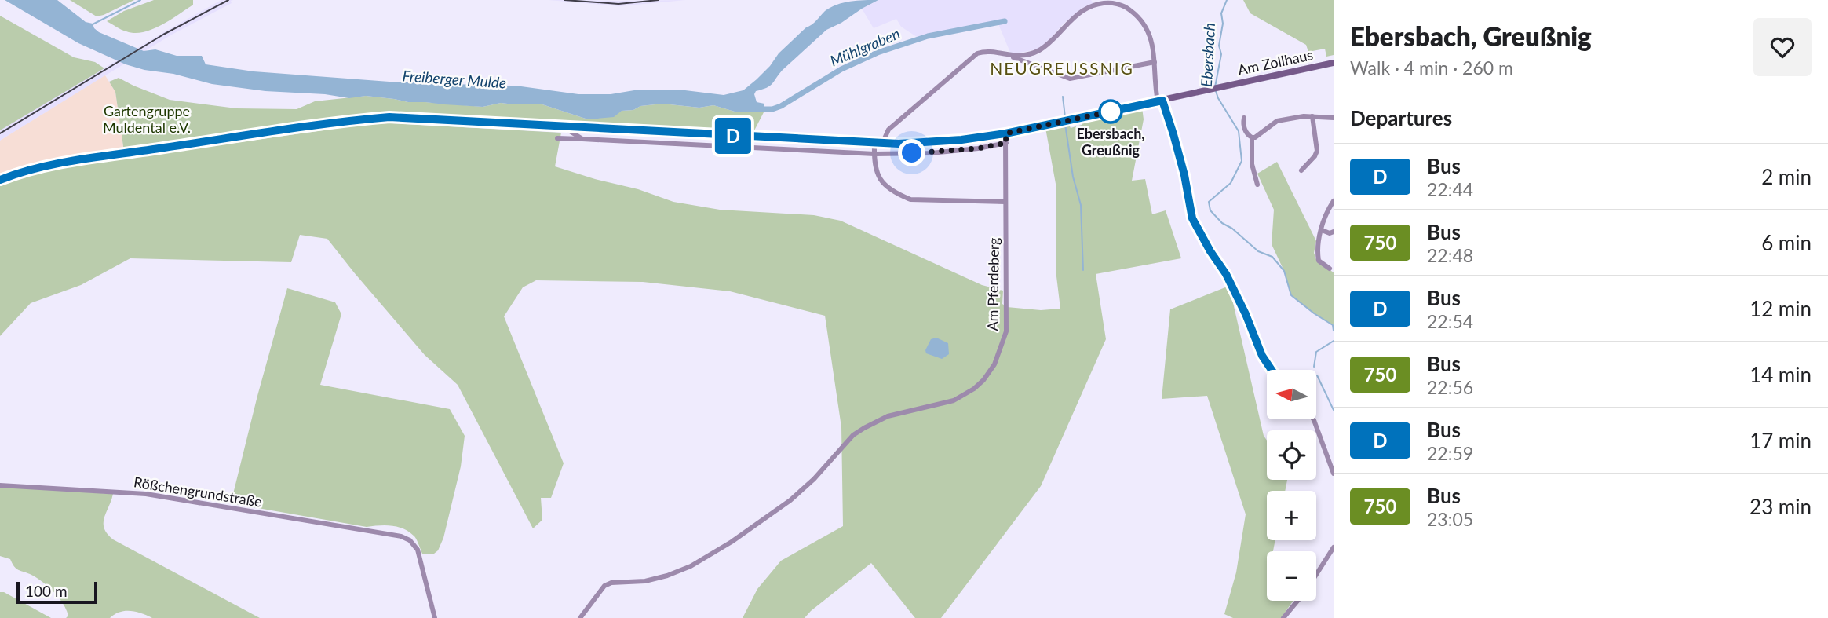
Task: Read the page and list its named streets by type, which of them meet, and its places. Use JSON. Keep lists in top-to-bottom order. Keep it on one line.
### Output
{"streets":{"main road":["Am Zollhaus"],"street":["Am Pferdeberg","Rößchengrundstraße"]},"crossings":[["Am Zollhaus","Am Pferdeberg"]],"districts":["NEUGREUSSNIG"],"water":["Mühlgraben","Ebersbach","Freiberger Mulde"],"parks":["Gartengruppe Muldental e.V."],"places":["Ebersbach, Greußnig"],"lines":["bus line D"],"scale_bar":"100 m","north":"left","page":{"on_map":"D","heading":[["Ebersbach, Greußnig","Walk · 4 min · 260 m"],"Departures"],"list":[{"mark":"D","name":"Bus","note":"22:44","value":"2 min"},{"mark":"750","name":"Bus","note":"22:48","value":"6 min"},{"mark":"D","name":"Bus","note":"22:54","value":"12 min"},{"mark":"750","name":"Bus","note":"22:56","value":"14 min"},{"mark":"D","name":"Bus","note":"22:59","value":"17 min"},{"mark":"750","name":"Bus","note":"23:05","value":"23 min"}],"map_buttons":["+","−"],"scale":"100 m"}}
